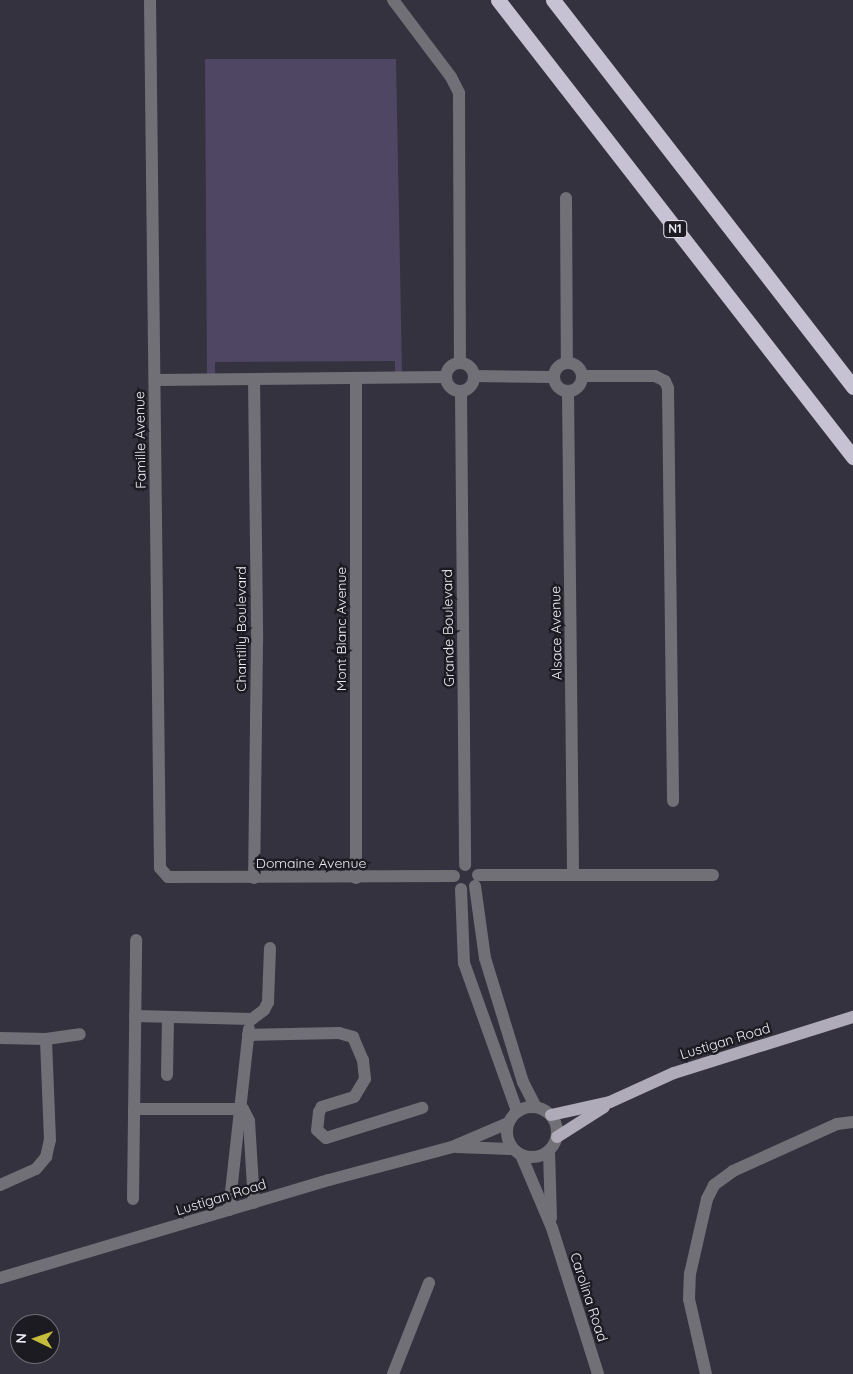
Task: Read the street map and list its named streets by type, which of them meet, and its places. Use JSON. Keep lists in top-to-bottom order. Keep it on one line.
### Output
{"streets":{"highway":["N1"],"main road":["Lustigan Road"],"street":["Famille Avenue","Grande Boulevard","Chantilly Boulevard","Mont Blanc Avenue","Alsace Avenue","Domaine Avenue","Carolina Road"]},"crossings":[["Famille Avenue","Domaine Avenue"],["Grande Boulevard","Domaine Avenue"],["Chantilly Boulevard","Domaine Avenue"],["Mont Blanc Avenue","Domaine Avenue"],["Lustigan Road","Carolina Road"]],"north":"left"}
